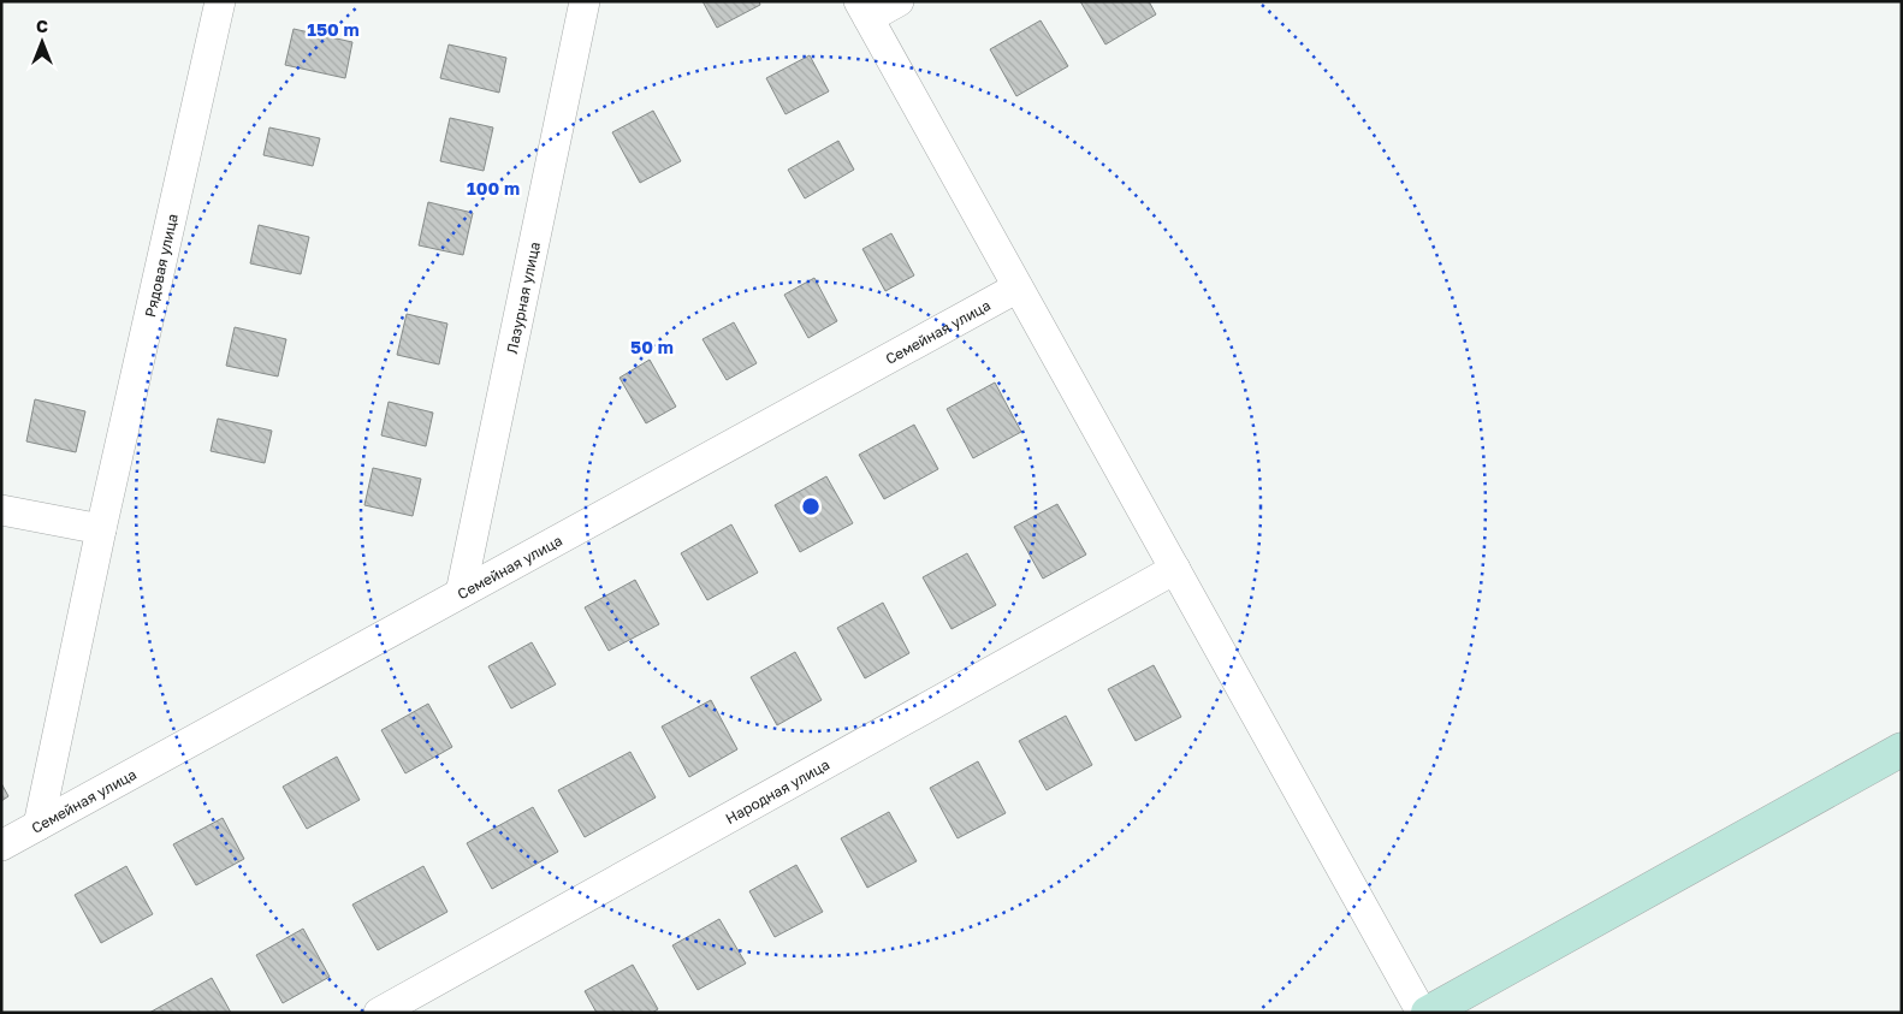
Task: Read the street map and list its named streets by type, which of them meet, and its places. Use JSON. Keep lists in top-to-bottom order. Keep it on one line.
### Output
{"streets":{"street":["Рядовая улица","Лазурная улица","Семейная улица","Народная улица"]},"crossings":[["Рядовая улица","Семейная улица"],["Лазурная улица","Семейная улица"]],"north":"top","rings":["150 m","100 m","50 m"]}
